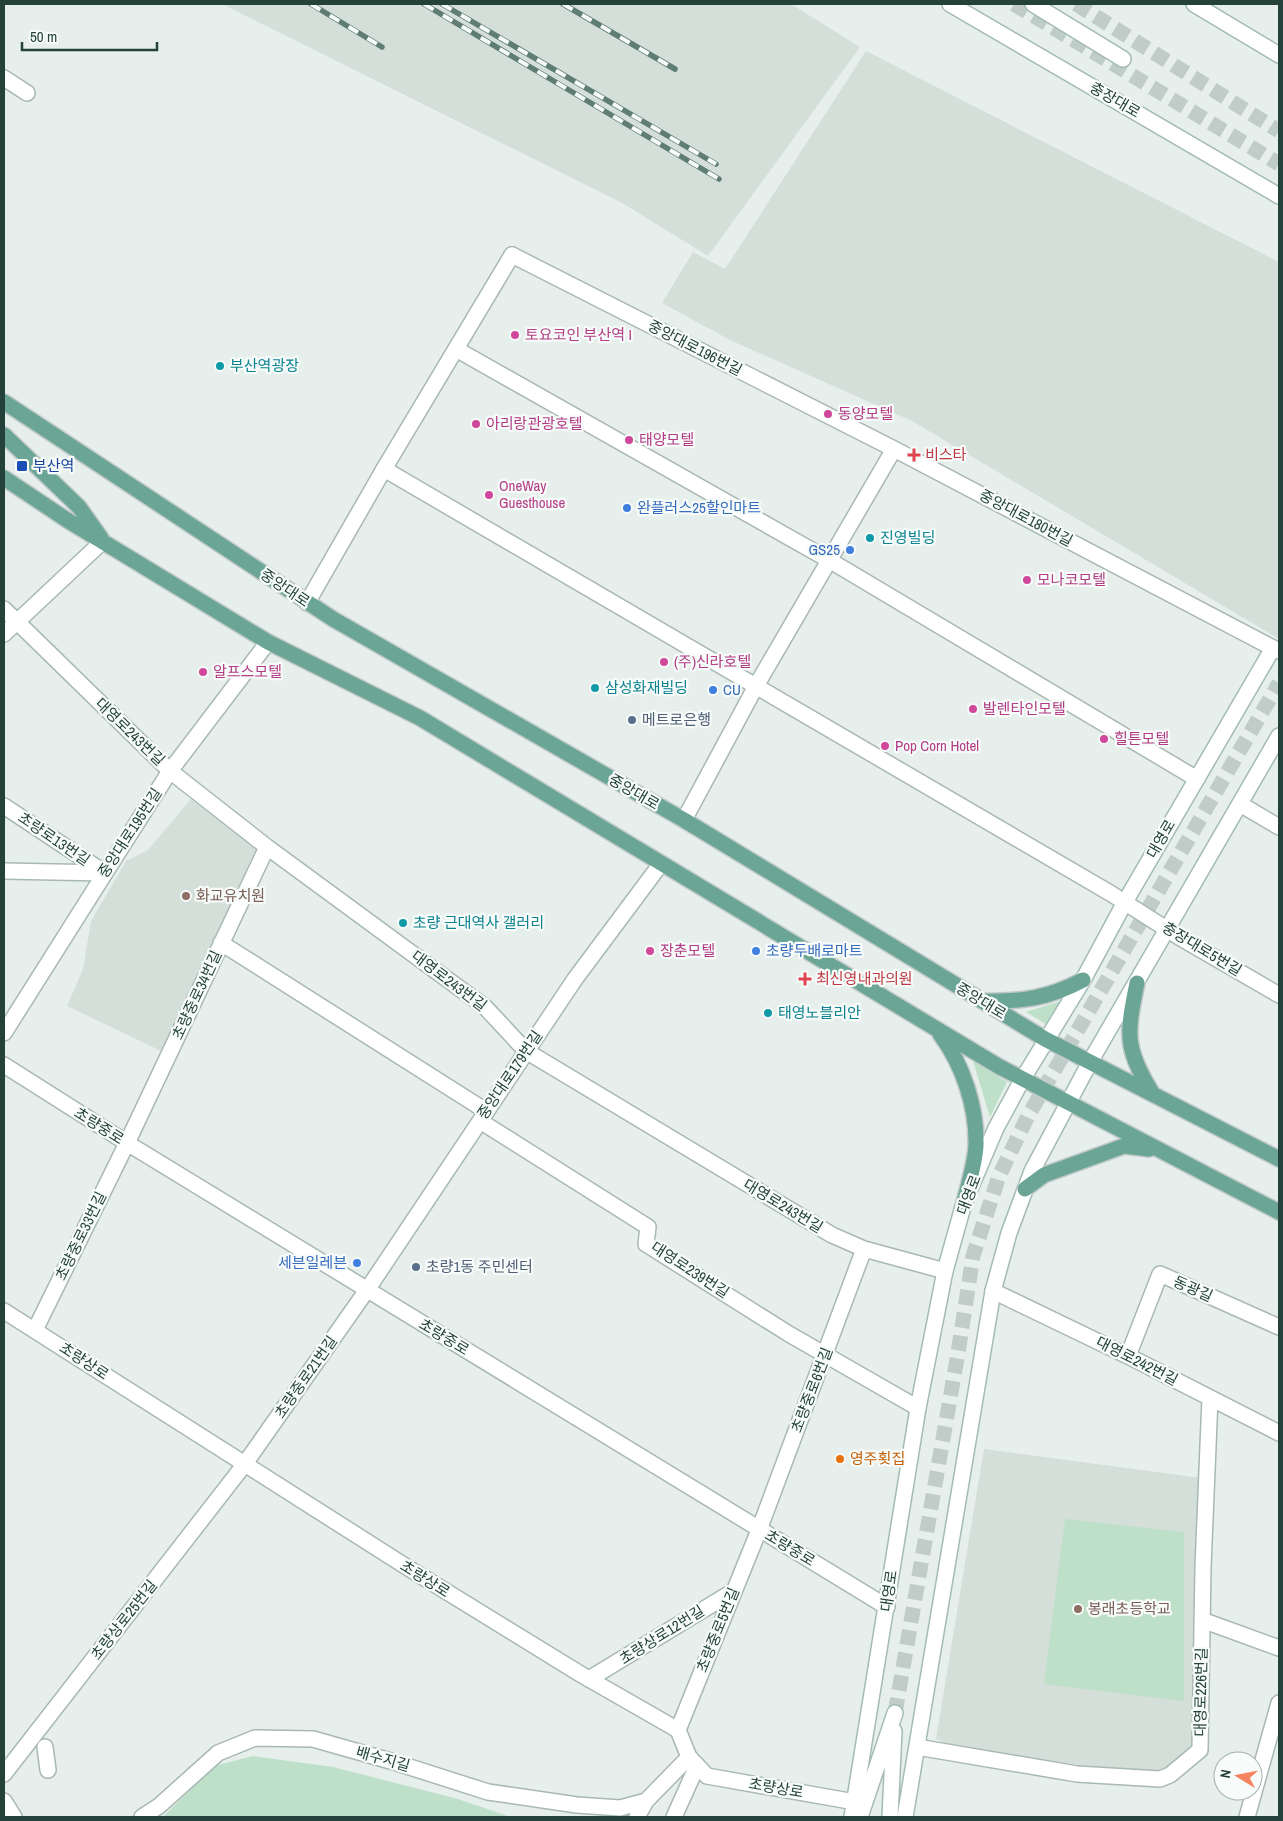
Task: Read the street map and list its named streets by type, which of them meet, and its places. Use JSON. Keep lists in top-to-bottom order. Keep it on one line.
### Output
{"streets":{"main road":["중앙대로"],"street":["충장대로","중앙대로196번길","중앙대로180번길","대영로243번길","중앙대로195번길","초량로13번길","대영로","충장대로5번길","초량중로34번길","중앙대로179번길","초량중로","초량중로33번길","대영로239번길","동광길","초량상로","대영로242번길","초량중로21번길","초량중로6번길","초량상로25번길","초량중로5번길","초량상로12번길","대영로226번길","배수지길"]},"crossings":[["중앙대로196번길","중앙대로180번길"],["중앙대로196번길","중앙대로"],["중앙대로180번길","대영로"],["중앙대로","대영로"],["대영로243번길","중앙대로195번길"],["대영로243번길","대영로"],["대영로243번길","초량중로34번길"],["대영로243번길","중앙대로179번길"],["대영로243번길","초량중로6번길"],["중앙대로195번길","초량로13번길"],["대영로","충장대로5번길"],["대영로","초량중로"],["대영로","대영로239번길"],["대영로","초량상로"],["초량중로34번길","초량중로"],["초량중로34번길","초량중로33번길"],["중앙대로179번길","초량중로"],["중앙대로179번길","대영로239번길"],["중앙대로179번길","초량중로21번길"],["초량중로","초량중로33번길"],["초량중로","초량중로21번길"],["초량중로","초량중로6번길"],["초량중로","초량중로5번길"],["초량중로33번길","초량상로"],["대영로239번길","초량중로6번길"],["동광길","대영로242번길"],["초량상로","초량중로21번길"],["초량상로","초량상로25번길"],["초량상로","초량중로5번길"],["초량상로","초량상로12번길"],["대영로242번길","대영로226번길"],["초량중로21번길","초량상로25번길"],["초량중로6번길","초량중로5번길"],["초량중로5번길","초량상로12번길"]],"places":{"other":["토요코인 부산역 I","부산역광장","동양모텔","아리랑관광호텔","태양모텔","OneWay Guesthouse","완플러스25할인마트","진영빌딩","GS25","모나코모텔","(주)신라호텔","알프스모텔","삼성화재빌딩","CU","발렌타인모텔","메트로은행","힐튼모텔","Pop Corn Hotel","화교유치원","초량 근대역사 갤러리","장춘모텔","초량두배로마트","태영노블리안","세븐일레븐","초량1동 주민센터","영주횟집","봉래초등학교"],"health":["비스타","최신영내과의원"],"transit":["부산역"]},"scale_bar":"50 m","north":"left"}
